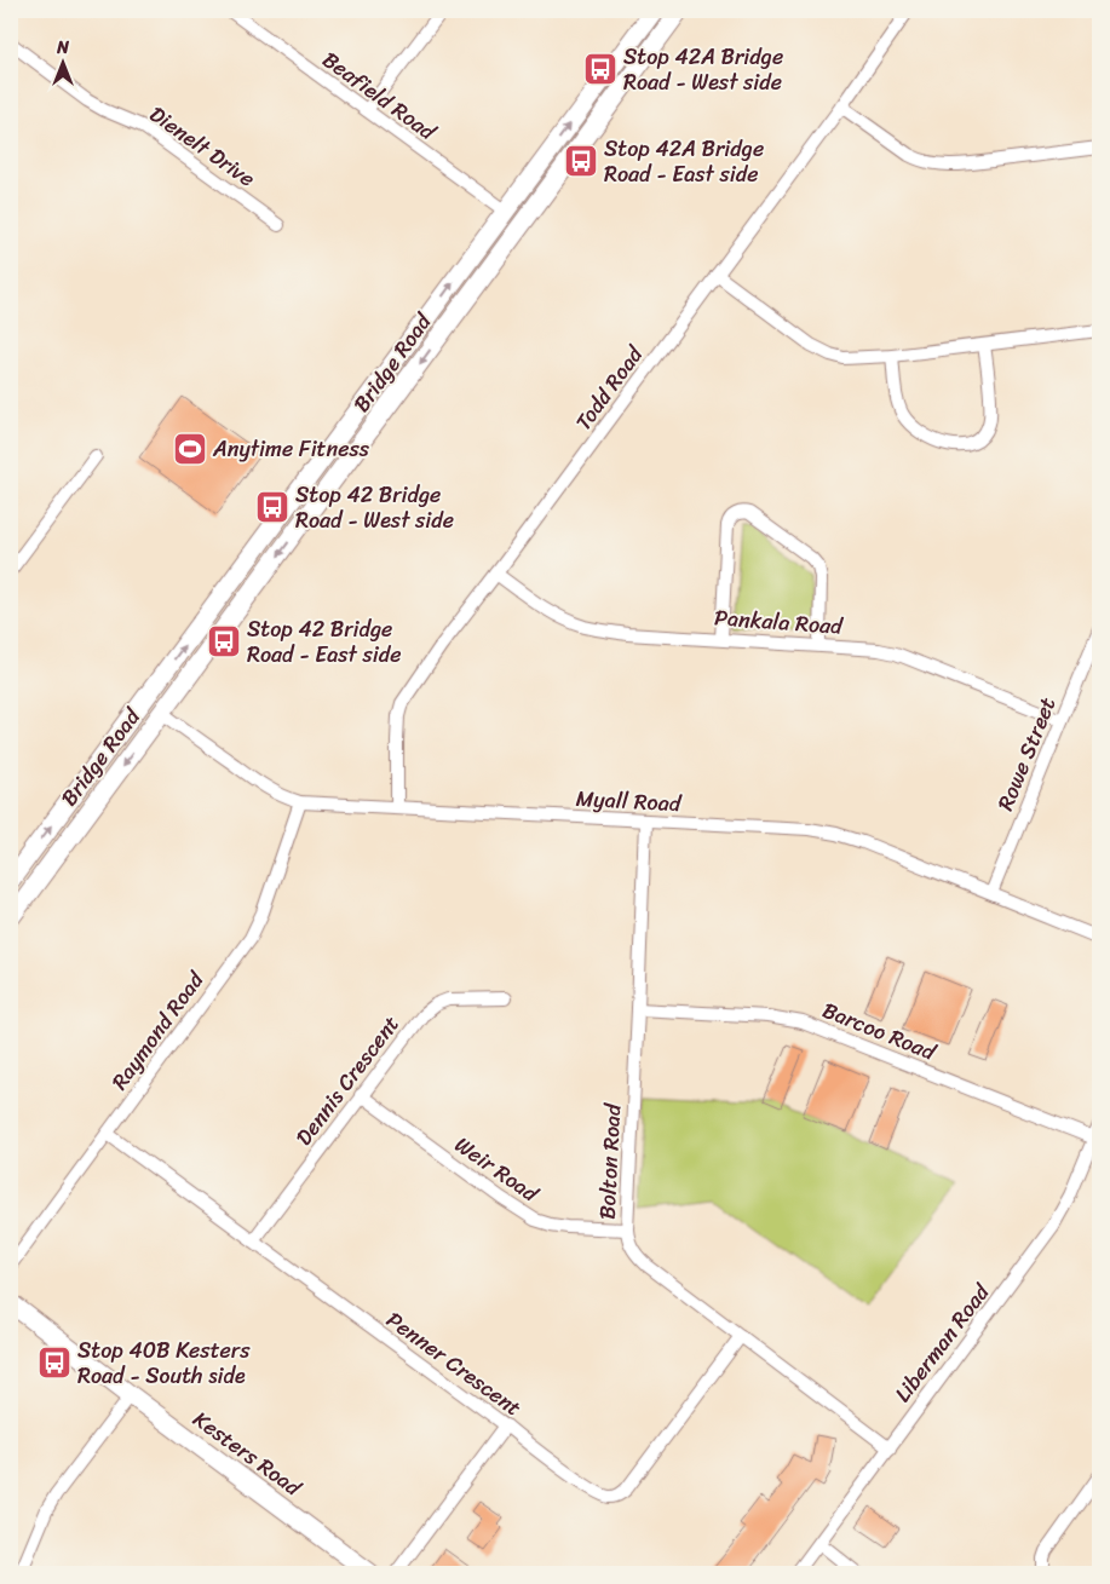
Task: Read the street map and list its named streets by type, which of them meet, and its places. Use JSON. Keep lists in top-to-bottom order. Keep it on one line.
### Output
{"streets":{"main road":["Bridge Road","Kesters Road"],"street":["Beafield Road","Dienelt Drive","Todd Road","Pankala Road","Rowe Street","Myall Road","Raymond Road","Barcoo Road","Dennis Crescent","Bolton Road","Weir Road","Liberman Road","Penner Crescent"]},"crossings":[["Beafield Road","Bridge Road"],["Bridge Road","Myall Road"],["Todd Road","Pankala Road"],["Todd Road","Myall Road"],["Pankala Road","Rowe Street"],["Rowe Street","Myall Road"],["Myall Road","Raymond Road"],["Myall Road","Bolton Road"],["Raymond Road","Penner Crescent"],["Barcoo Road","Bolton Road"],["Barcoo Road","Liberman Road"],["Dennis Crescent","Weir Road"],["Dennis Crescent","Penner Crescent"],["Bolton Road","Weir Road"],["Bolton Road","Liberman Road"],["Bolton Road","Penner Crescent"]],"places":{"bus stop":["Stop 42A Bridge Road - West side","Stop 42A Bridge Road - East side","Stop 42 Bridge Road - West side","Stop 42 Bridge Road - East side","Stop 40B Kesters Road - South side"],"sports":["Anytime Fitness"]},"north":"top"}
